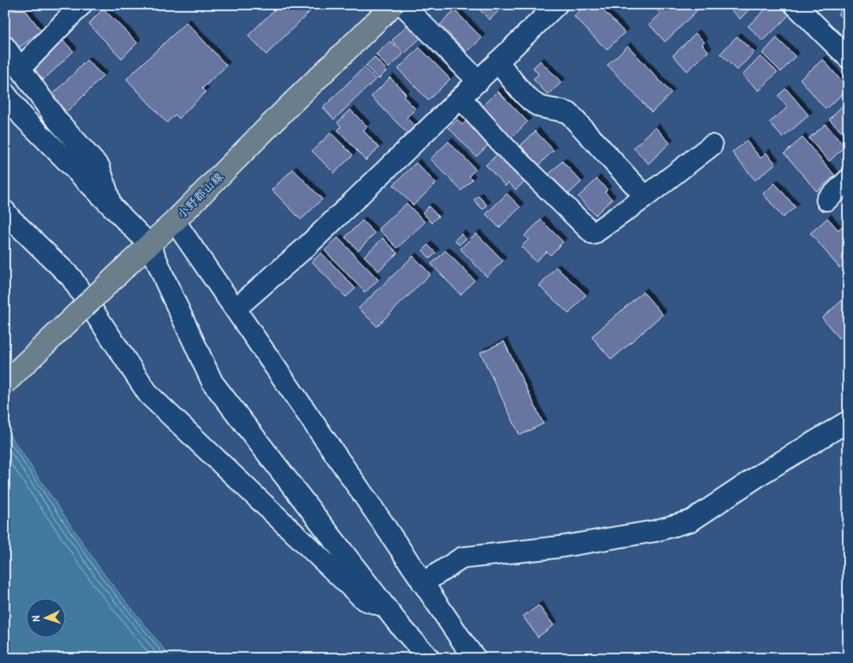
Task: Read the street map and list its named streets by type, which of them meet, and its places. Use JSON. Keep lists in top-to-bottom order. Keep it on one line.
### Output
{"streets":{"main road":["小野郡山線"]},"north":"left"}
